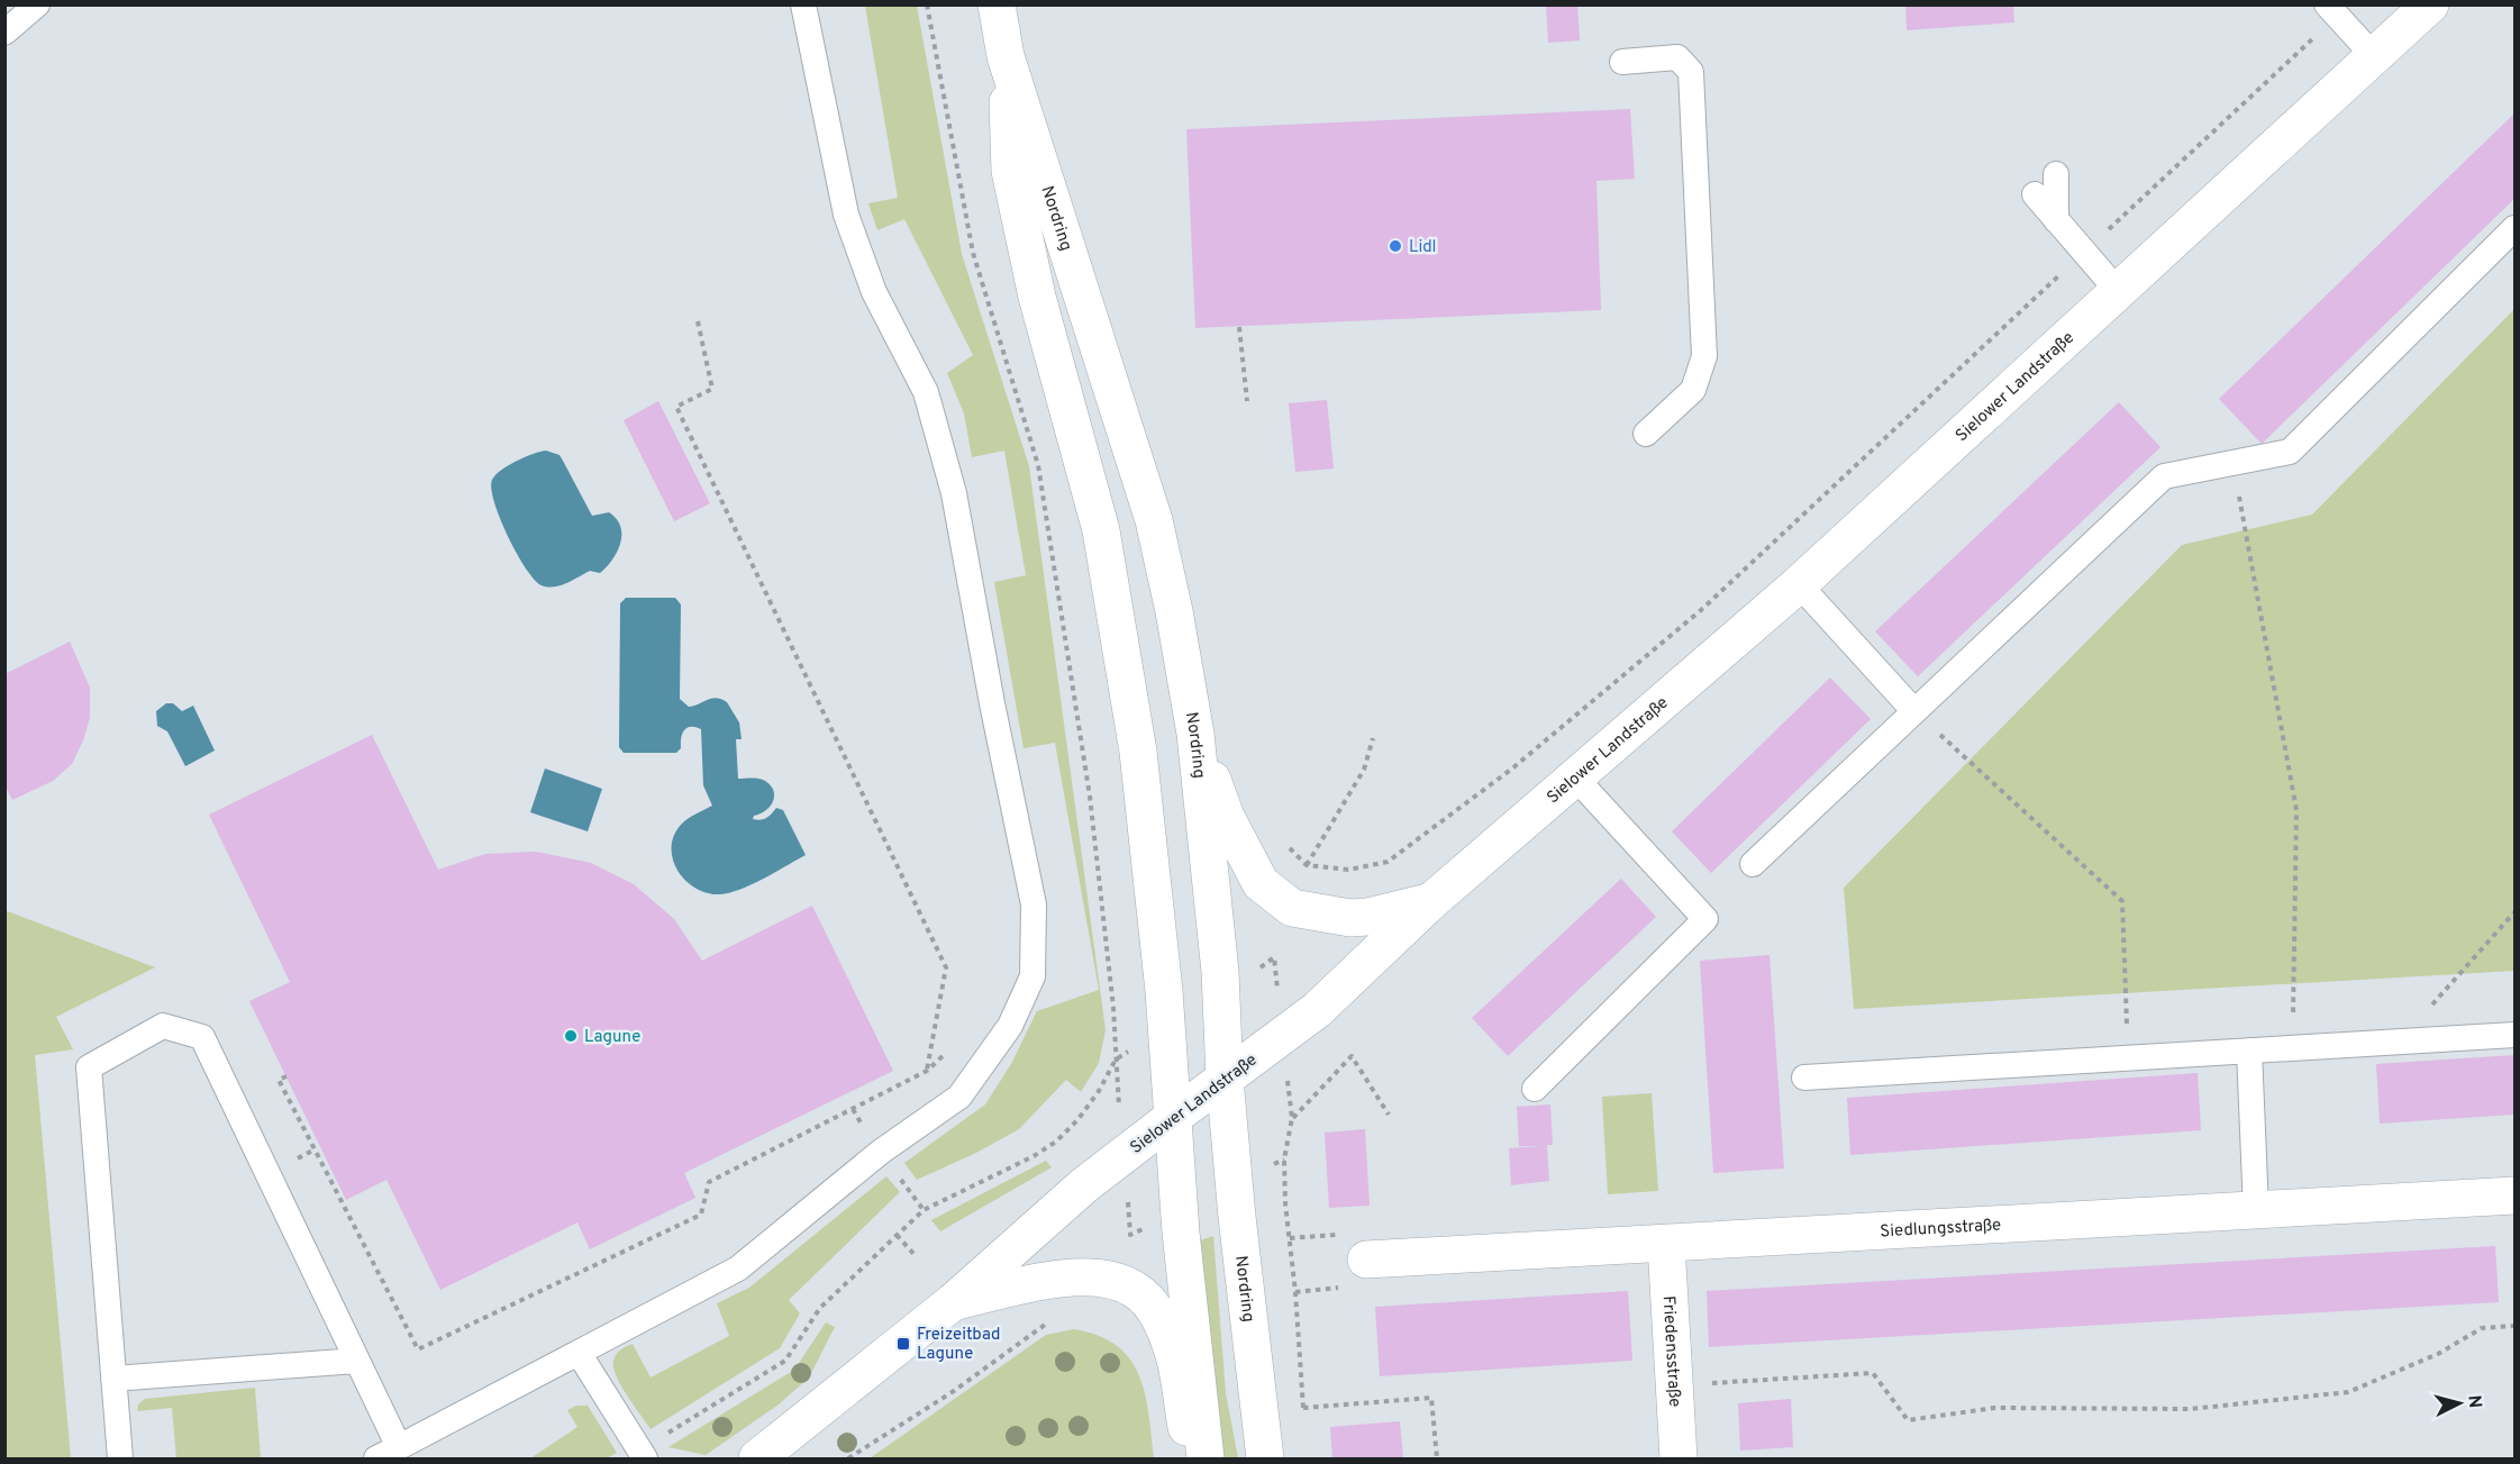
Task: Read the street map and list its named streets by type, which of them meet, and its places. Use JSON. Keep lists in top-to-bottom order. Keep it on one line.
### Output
{"streets":{"main road":["Nordring","Sielower Landstraße","Siedlungsstraße","Friedensstraße"]},"crossings":[["Nordring","Sielower Landstraße"],["Siedlungsstraße","Friedensstraße"]],"places":{"other":["Lidl","Lagune"],"transit":["Freizeitbad Lagune"]},"north":"right"}
